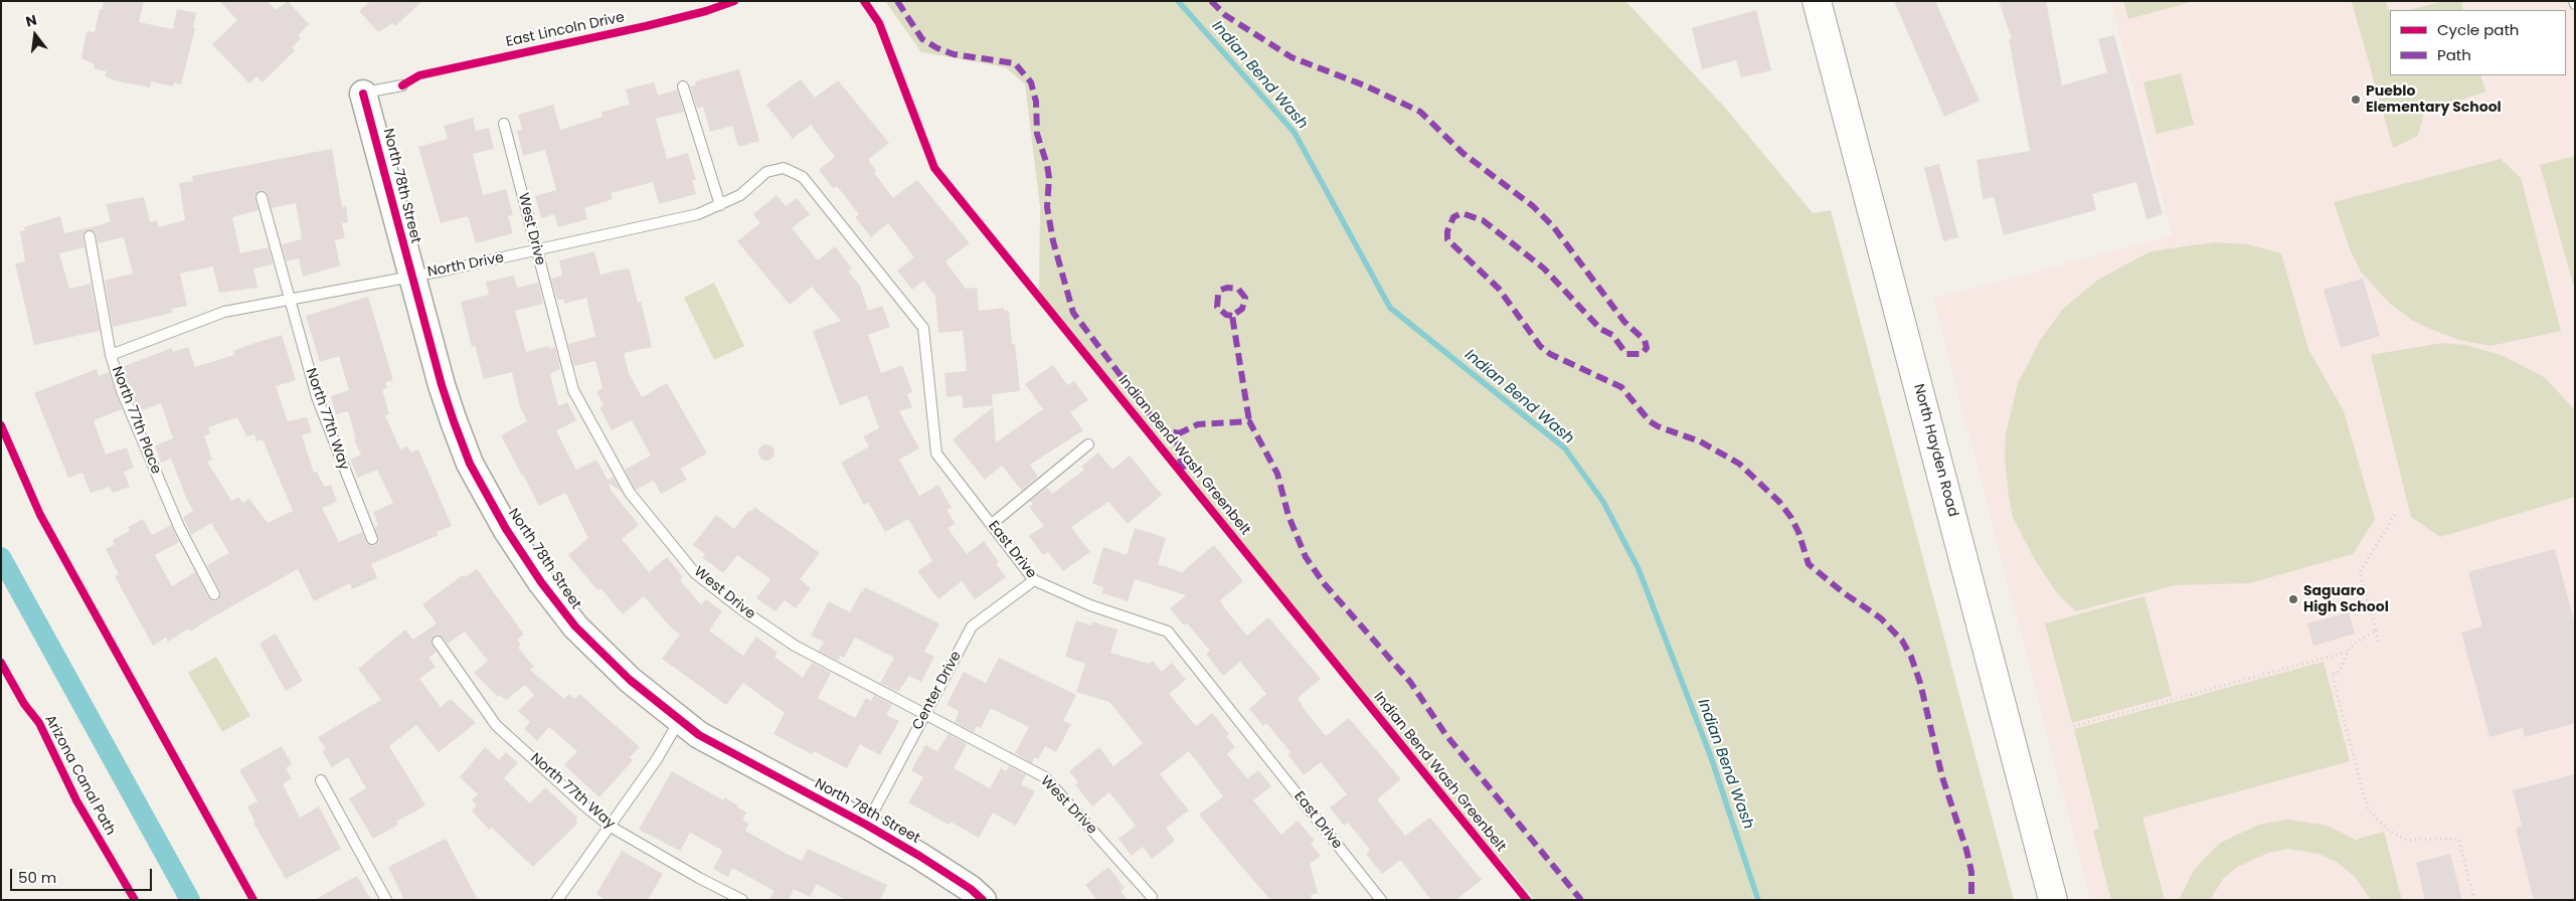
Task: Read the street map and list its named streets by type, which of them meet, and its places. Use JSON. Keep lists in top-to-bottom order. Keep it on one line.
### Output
{"streets":{"main road":["North Hayden Road"],"street":["North 78th Street"],"lane":["West Drive","North Drive","North 77th Way","North 77th Place","East Drive","Center Drive"],"cycle path":["East Lincoln Drive","Indian Bend Wash Greenbelt","Arizona Canal Path"]},"crossings":[["North 78th Street","North Drive"],["North 78th Street","Center Drive"],["West Drive","North Drive"],["West Drive","Center Drive"],["North Drive","North 77th Way"],["North Drive","North 77th Place"],["North Drive","East Drive"],["East Drive","Center Drive"]],"water":["Indian Bend Wash"],"places":["Pueblo Elementary School","Saguaro High School"],"legend":["Cycle path","Path"],"scale_bar":"50 m","north":"top"}
